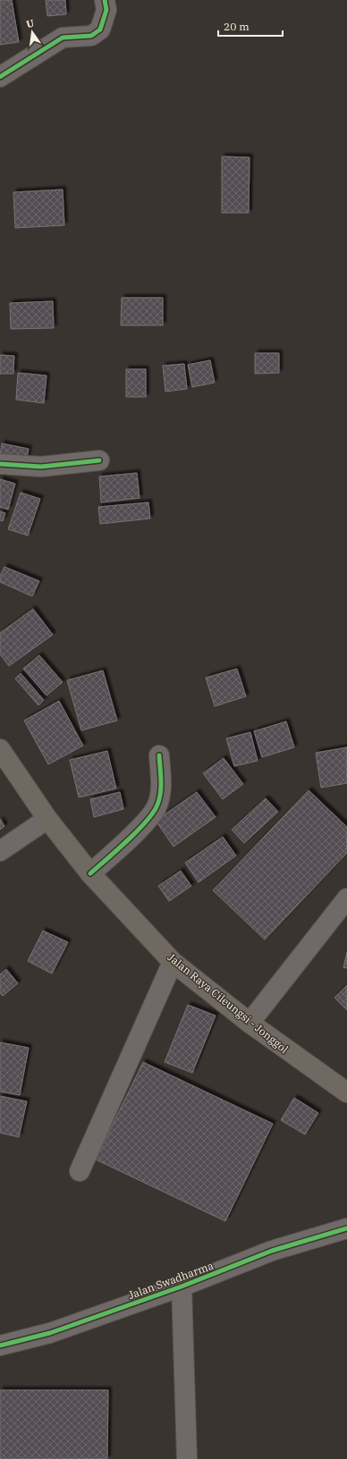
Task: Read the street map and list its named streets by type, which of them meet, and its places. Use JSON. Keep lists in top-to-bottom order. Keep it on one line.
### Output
{"streets":{"main road":["Jalan Raya Cileungsi - Jonggol"],"street":["Jalan Swadharma"]},"scale_bar":"20 m","north":"top"}
